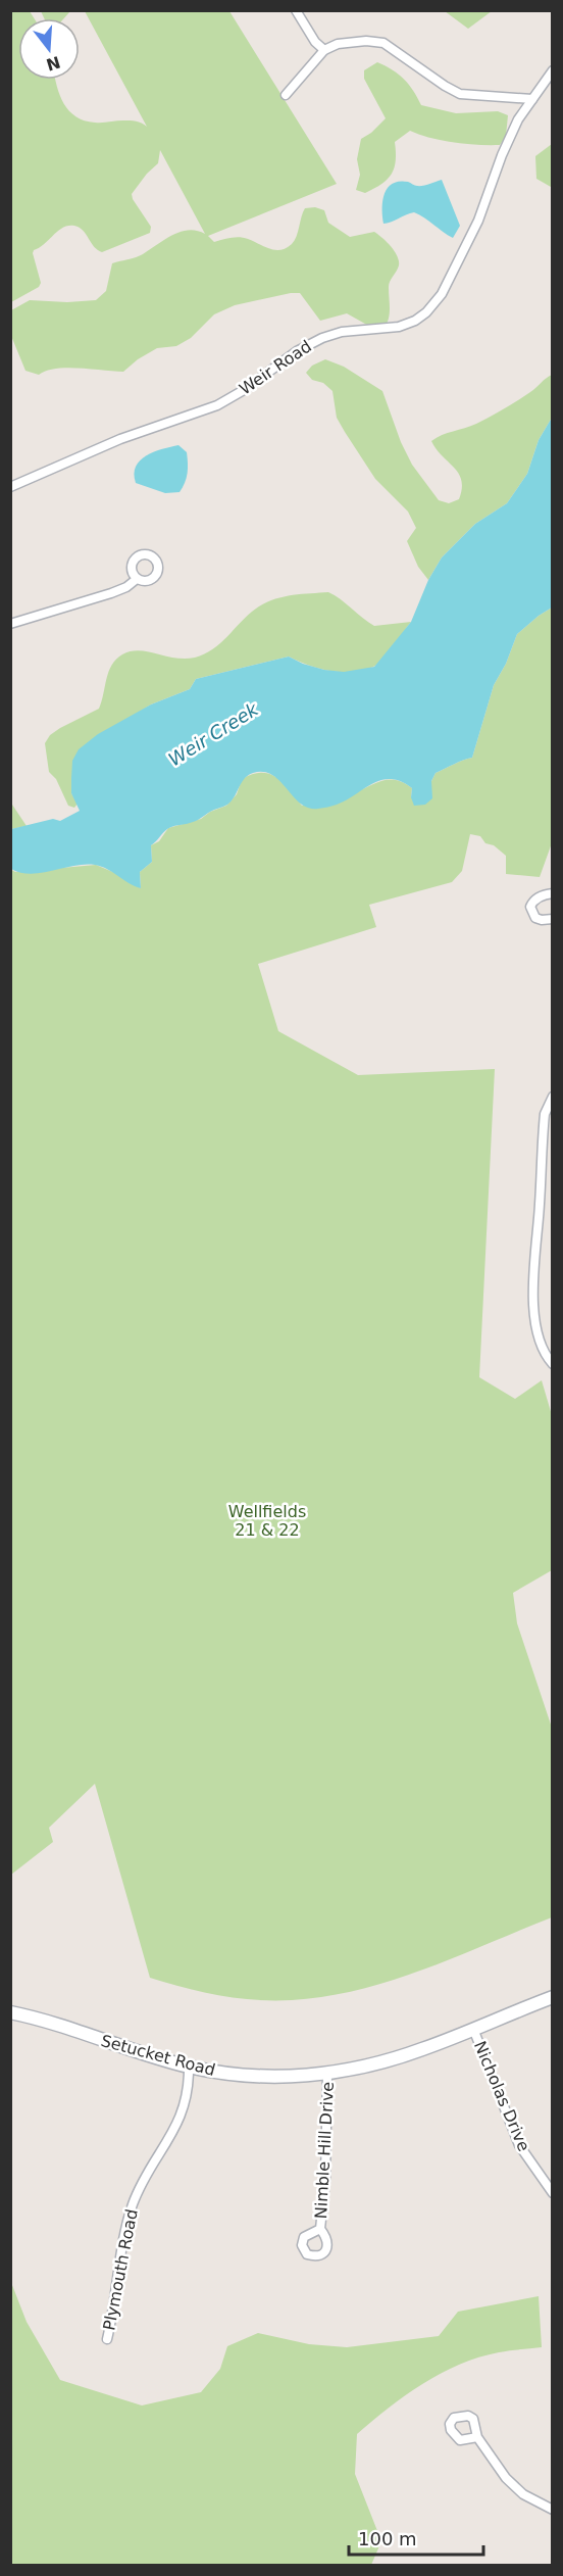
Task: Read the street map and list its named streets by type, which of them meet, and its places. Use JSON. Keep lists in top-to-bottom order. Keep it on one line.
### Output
{"streets":{"main road":["Setucket Road"],"street":["Weir Road","Nicholas Drive","Nimble Hill Drive","Plymouth Road"]},"crossings":[["Setucket Road","Nicholas Drive"],["Setucket Road","Nimble Hill Drive"],["Setucket Road","Plymouth Road"]],"water":["Weir Creek"],"parks":["Wellfields 21 & 22"],"scale_bar":"100 m","north":"bottom"}
